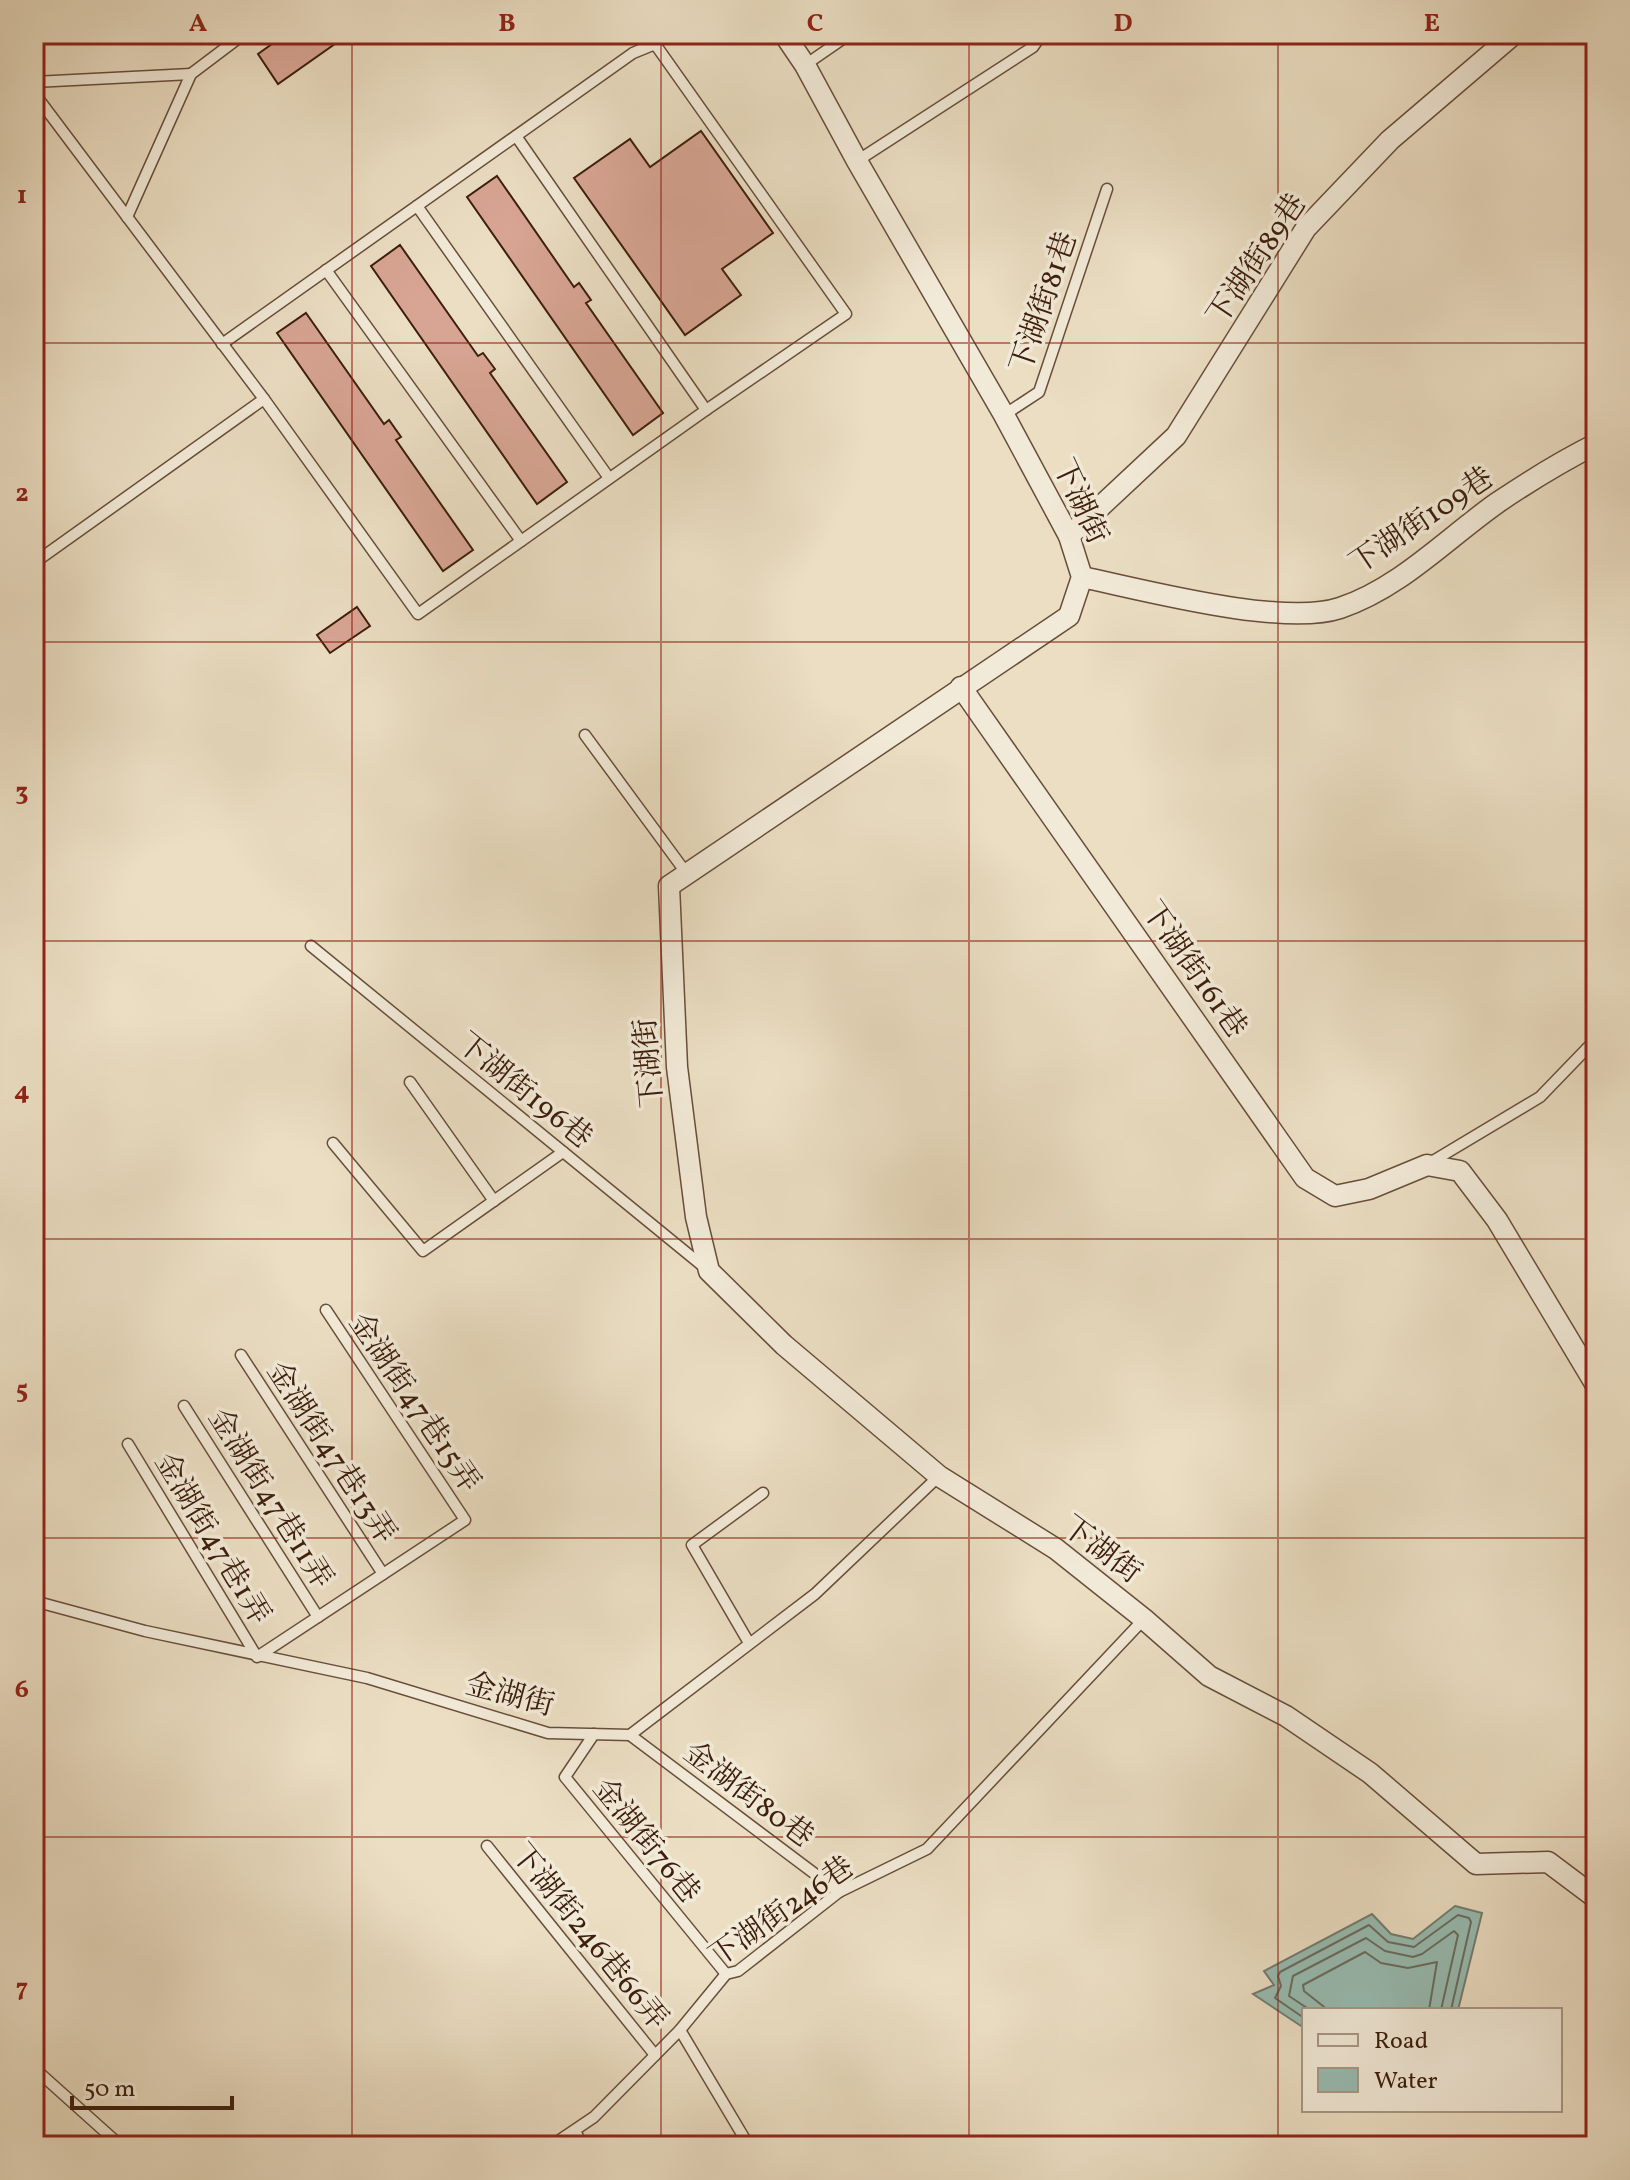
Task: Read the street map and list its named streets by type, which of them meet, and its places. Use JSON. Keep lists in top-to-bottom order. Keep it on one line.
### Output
{"streets":{"street":["下湖街89巷","下湖街","下湖街109巷","下湖街161巷"],"lane":["下湖街81巷","下湖街196巷","金湖街47巷15弄","金湖街47巷13弄","金湖街47巷11弄","金湖街47巷1弄","金湖街","金湖街80巷","金湖街76巷","下湖街246巷","下湖街246巷66弄"]},"crossings":[["下湖街89巷","下湖街"],["下湖街81巷","下湖街"],["下湖街","下湖街109巷"],["下湖街","下湖街161巷"],["下湖街","下湖街196巷"],["下湖街","下湖街246巷"],["金湖街47巷15弄","金湖街47巷13弄"],["金湖街47巷1弄","金湖街"],["金湖街","金湖街80巷"],["金湖街","金湖街76巷"],["金湖街80巷","下湖街246巷"],["金湖街76巷","下湖街246巷"],["下湖街246巷","下湖街246巷66弄"]],"legend":["Road","Water"],"scale_bar":"50 m","grid":{"columns":["A","B","C","D","E"],"rows":["1","2","3","4","5","6","7"]}}
